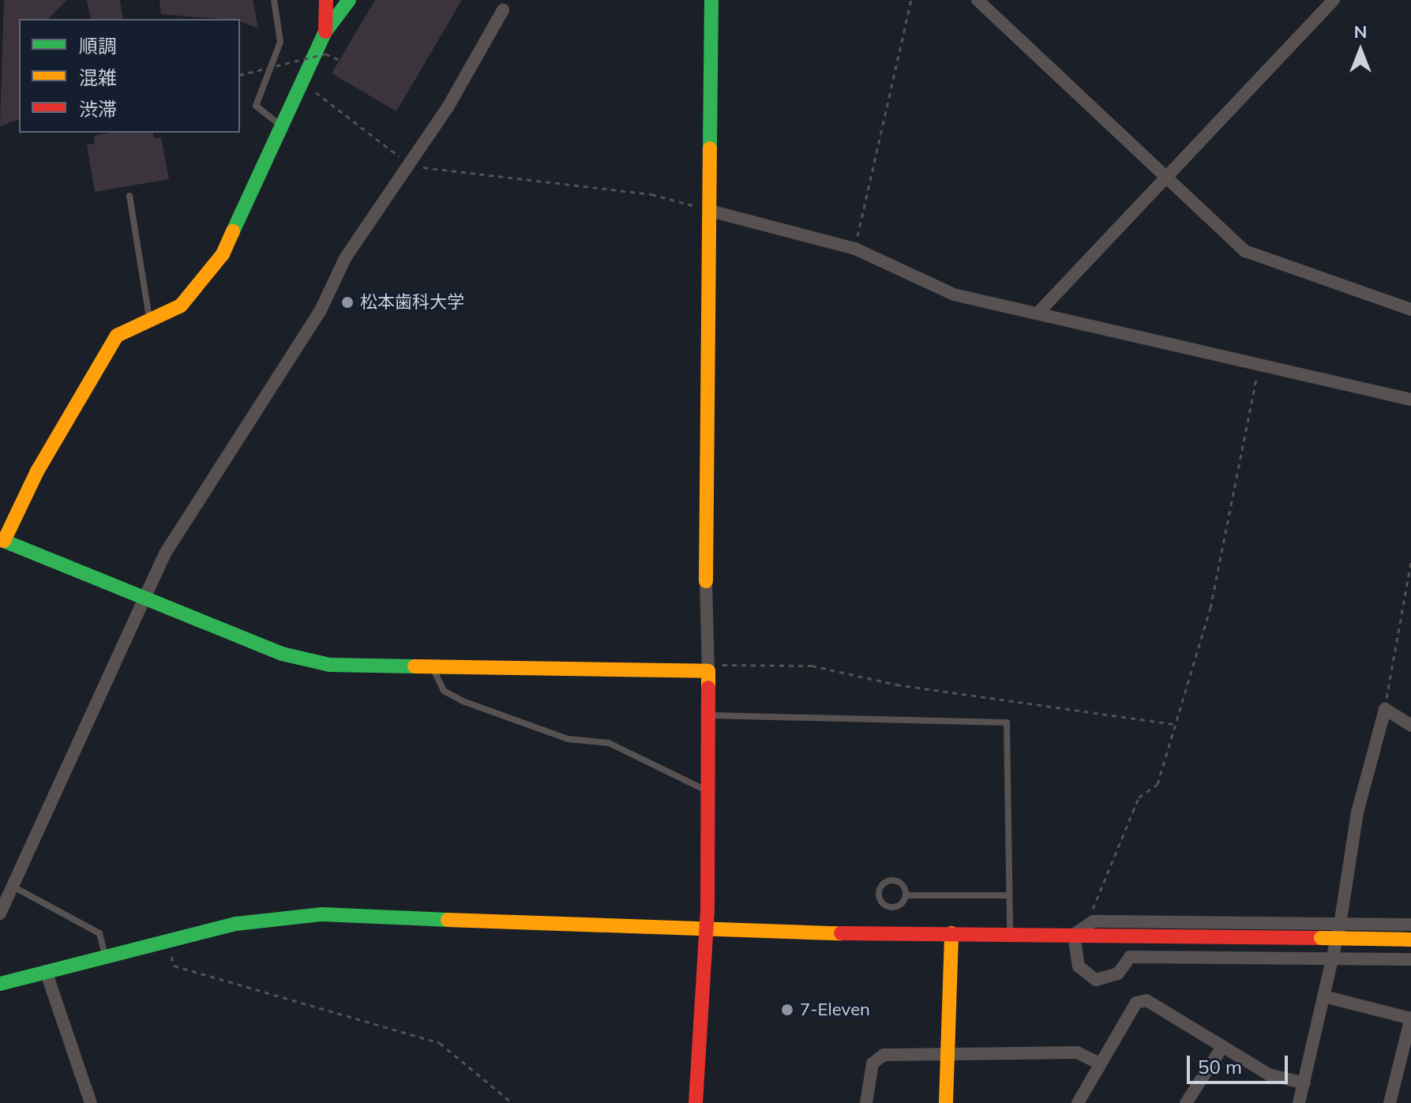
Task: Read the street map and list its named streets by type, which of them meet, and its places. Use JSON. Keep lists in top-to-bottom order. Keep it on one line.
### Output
{"places":["松本歯科大学","7-Eleven"],"legend":["順調","混雑","渋滞"],"scale_bar":"50 m","north":"top"}
